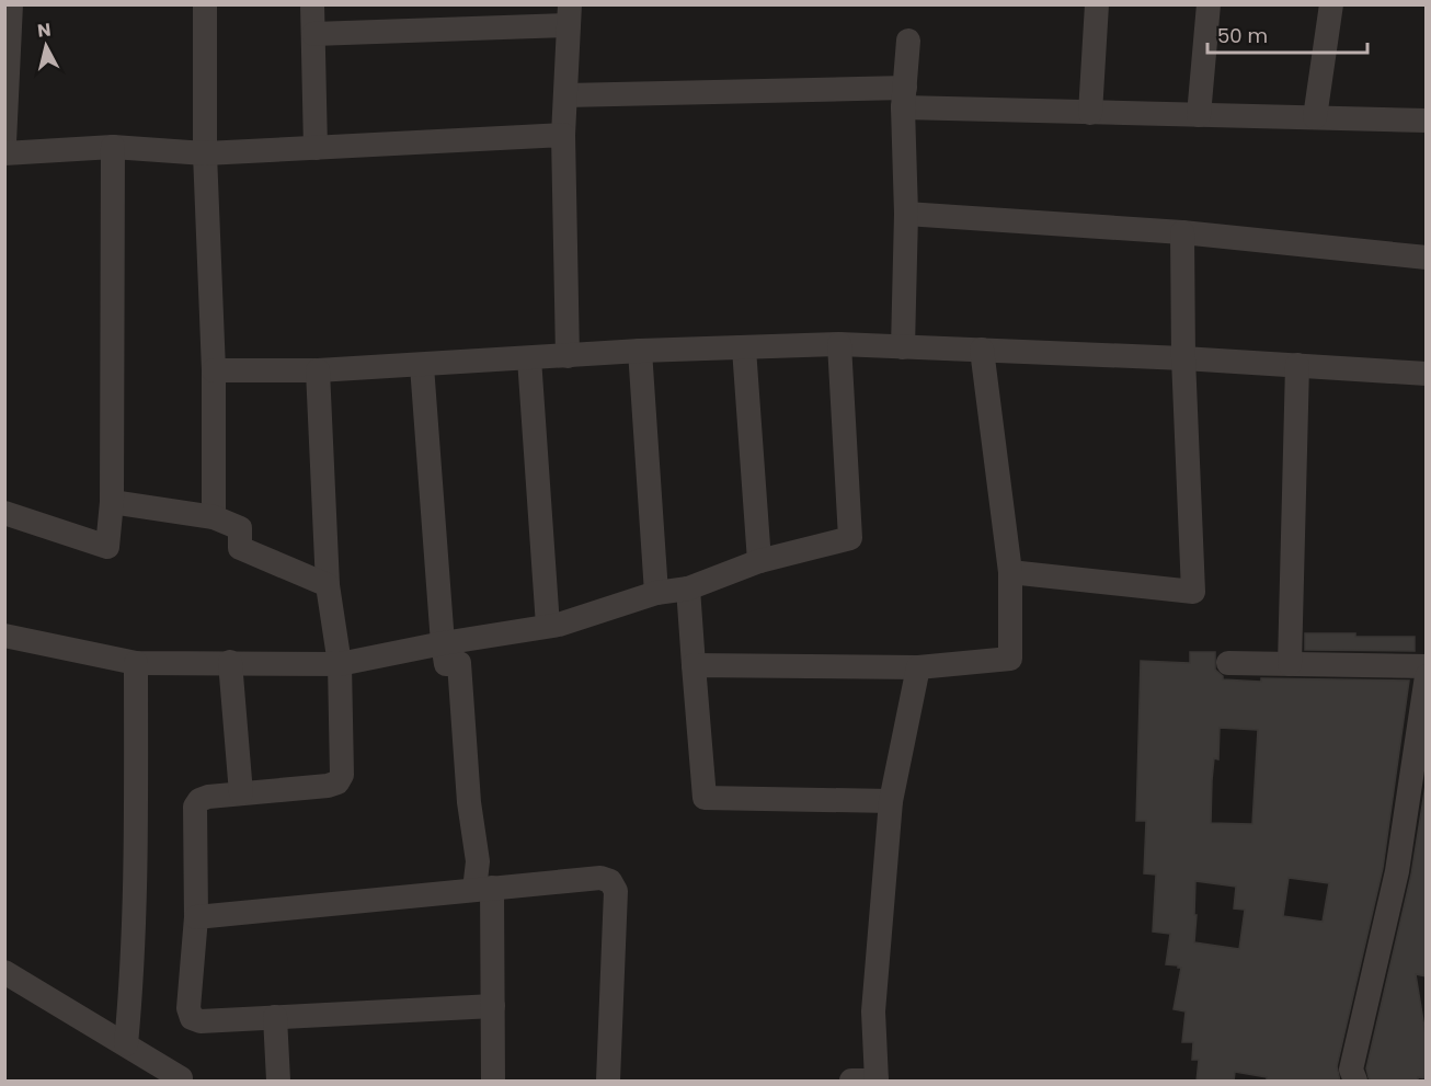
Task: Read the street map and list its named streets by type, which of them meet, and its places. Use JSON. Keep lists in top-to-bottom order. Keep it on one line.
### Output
{"scale_bar":"50 m","north":"top"}
